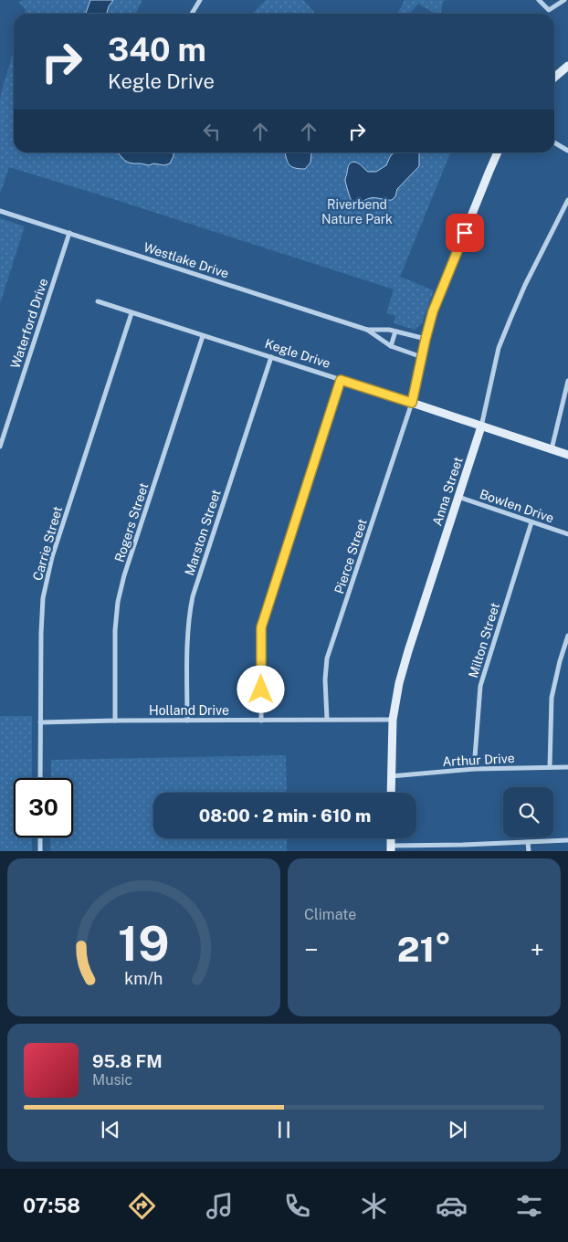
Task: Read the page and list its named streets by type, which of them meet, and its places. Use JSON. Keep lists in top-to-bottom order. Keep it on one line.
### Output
{"streets":{"street":["Westlake Drive","Waterford Drive","Kegle Drive","Anna Street","Bowlen Drive","Rogers Street","Marston Street","Carrie Street","Pierce Street","Milton Street","Holland Drive","Arthur Drive"]},"crossings":[["Westlake Drive","Waterford Drive"],["Kegle Drive","Anna Street"],["Kegle Drive","Rogers Street"],["Kegle Drive","Marston Street"],["Kegle Drive","Carrie Street"],["Kegle Drive","Pierce Street"],["Anna Street","Bowlen Drive"],["Anna Street","Holland Drive"],["Anna Street","Arthur Drive"],["Bowlen Drive","Milton Street"],["Rogers Street","Holland Drive"],["Marston Street","Holland Drive"],["Carrie Street","Holland Drive"],["Pierce Street","Holland Drive"],["Milton Street","Arthur Drive"]],"parks":["Riverbend Nature Park"],"page":{"turn":["340 m","Kegle Drive"],"limit":"30","trip":"08:00 · 2 min · 610 m","tile":"Climate","heat":["−","21°","+"],"song":["95.8 FM","Music"],"tabs":"07:58","gauge":["19","km/h"]}}
